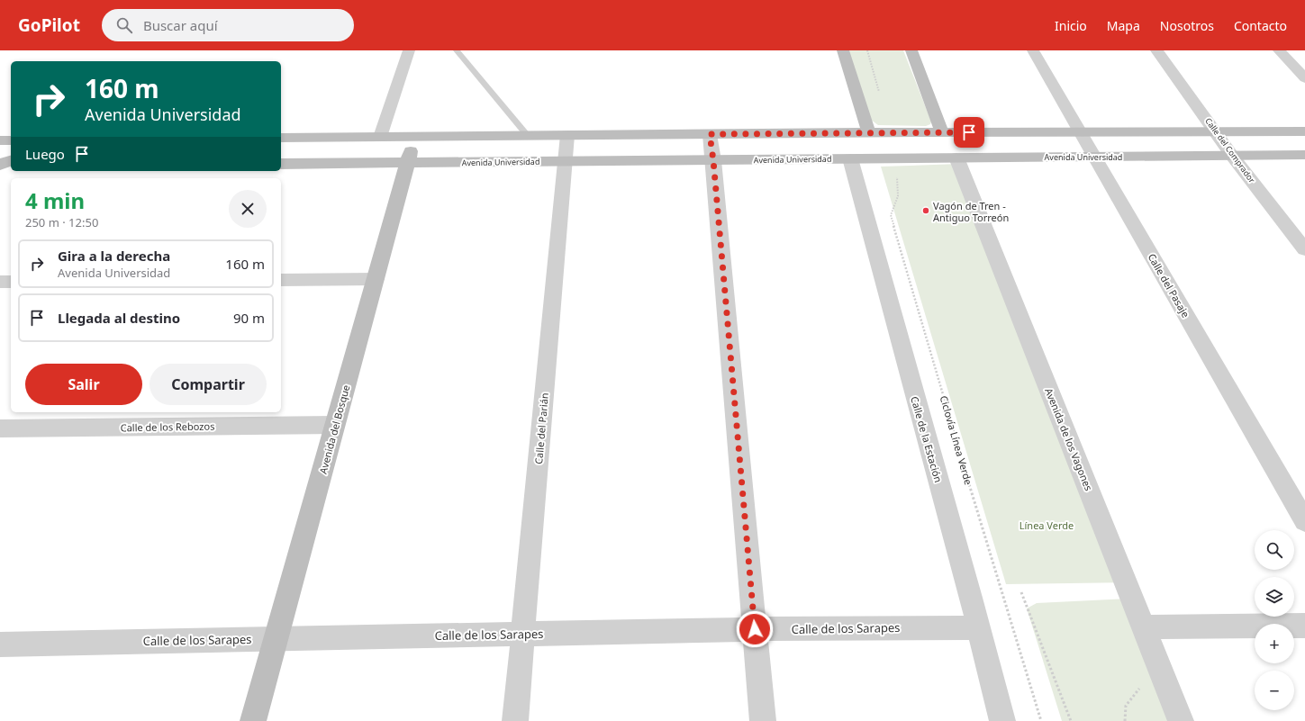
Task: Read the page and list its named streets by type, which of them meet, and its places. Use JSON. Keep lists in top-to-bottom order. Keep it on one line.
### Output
{"streets":{"main road":["Avenida Universidad","Avenida del Bosque"],"street":["Calle del Comprador","Calle del Pasaje","Calle de los Rebozos","Calle del Parián","Calle de la Estación","Avenida de los Vagones","Calle de los Sarapes"],"path":["Ciclovía Línea Verde"]},"crossings":[["Calle del Comprador","Avenida Universidad"],["Avenida Universidad","Calle del Pasaje"],["Avenida Universidad","Calle del Parián"],["Avenida Universidad","Avenida del Bosque"],["Avenida Universidad","Calle de la Estación"],["Avenida Universidad","Avenida de los Vagones"],["Avenida Universidad","Ciclovía Línea Verde"],["Calle de los Rebozos","Avenida del Bosque"],["Calle del Parián","Calle de los Sarapes"],["Avenida del Bosque","Calle de los Sarapes"],["Calle de la Estación","Calle de los Sarapes"]],"parks":["Línea Verde"],"places":["Vagón de Tren - Antiguo Torreón"],"page":{"header":"GoPilot","search":"Buscar aquí","nav":["Inicio","Mapa","Nosotros","Contacto"],"turn":["160 m","Avenida Universidad"],"then":"Luego","heading":["4 min","250 m · 12:50"],"list":[{"name":"Gira a la derecha","note":"Avenida Universidad","value":"160 m"},{"name":"Llegada al destino","value":"90 m"}],"buttons":["Salir","Compartir"],"map_buttons":["+","−"]}}
